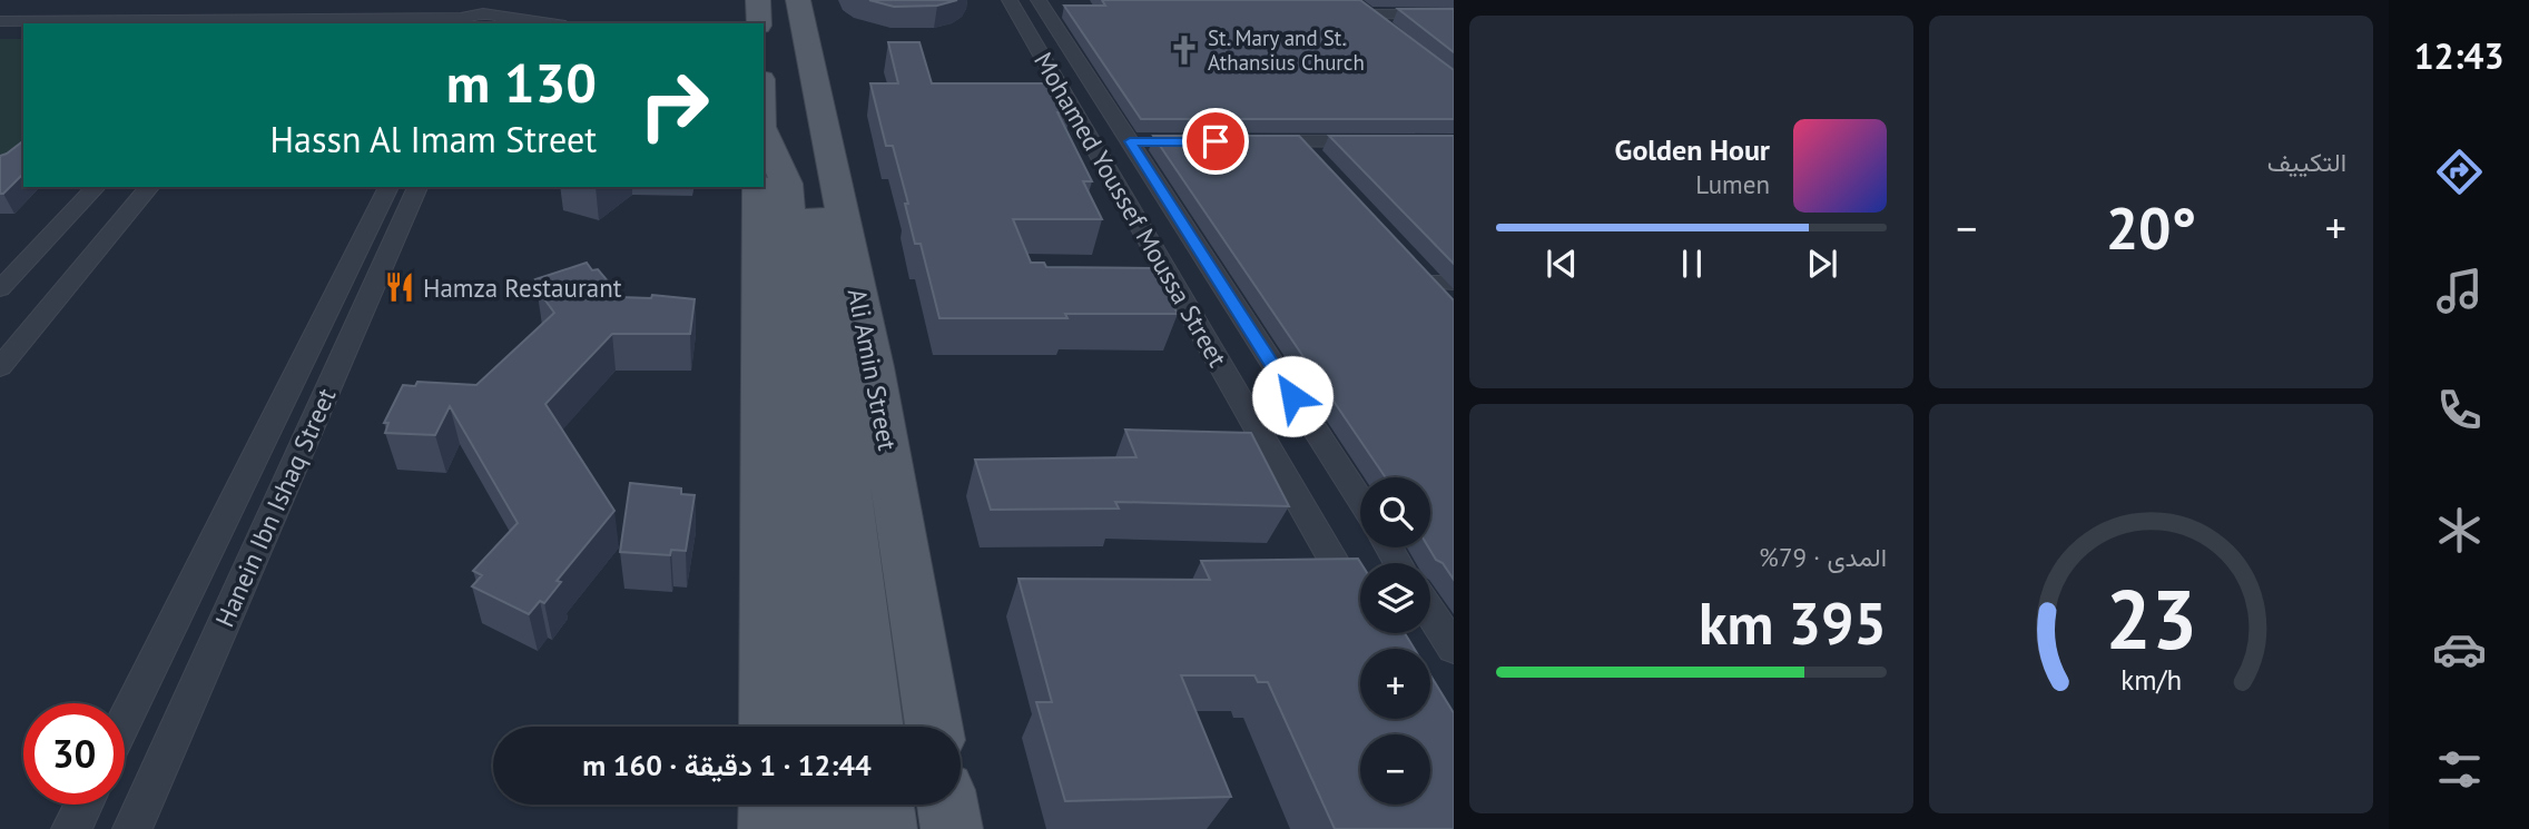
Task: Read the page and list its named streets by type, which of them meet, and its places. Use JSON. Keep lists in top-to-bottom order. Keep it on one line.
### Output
{"streets":{"main road":["Ali Amin Street"],"street":["Mohamed Youssef Moussa Street","Hanein Ibn Ishaq Street"]},"places":{"church":["St. Mary and St. Athansius Church"],"restaurant":["Hamza Restaurant"]},"page":{"tabs":"12:43","tile":["التكييف",["المدى · 79%","395 km"]],"turn":["130 m","Hassn Al Imam Street"],"song":["Golden Hour","Lumen"],"heat":["−","20°","+"],"map_buttons":["+","−"],"limit":"30","trip":"12:44 · 1 دقيقة · 160 m","gauge":["23","km/h"]}}
